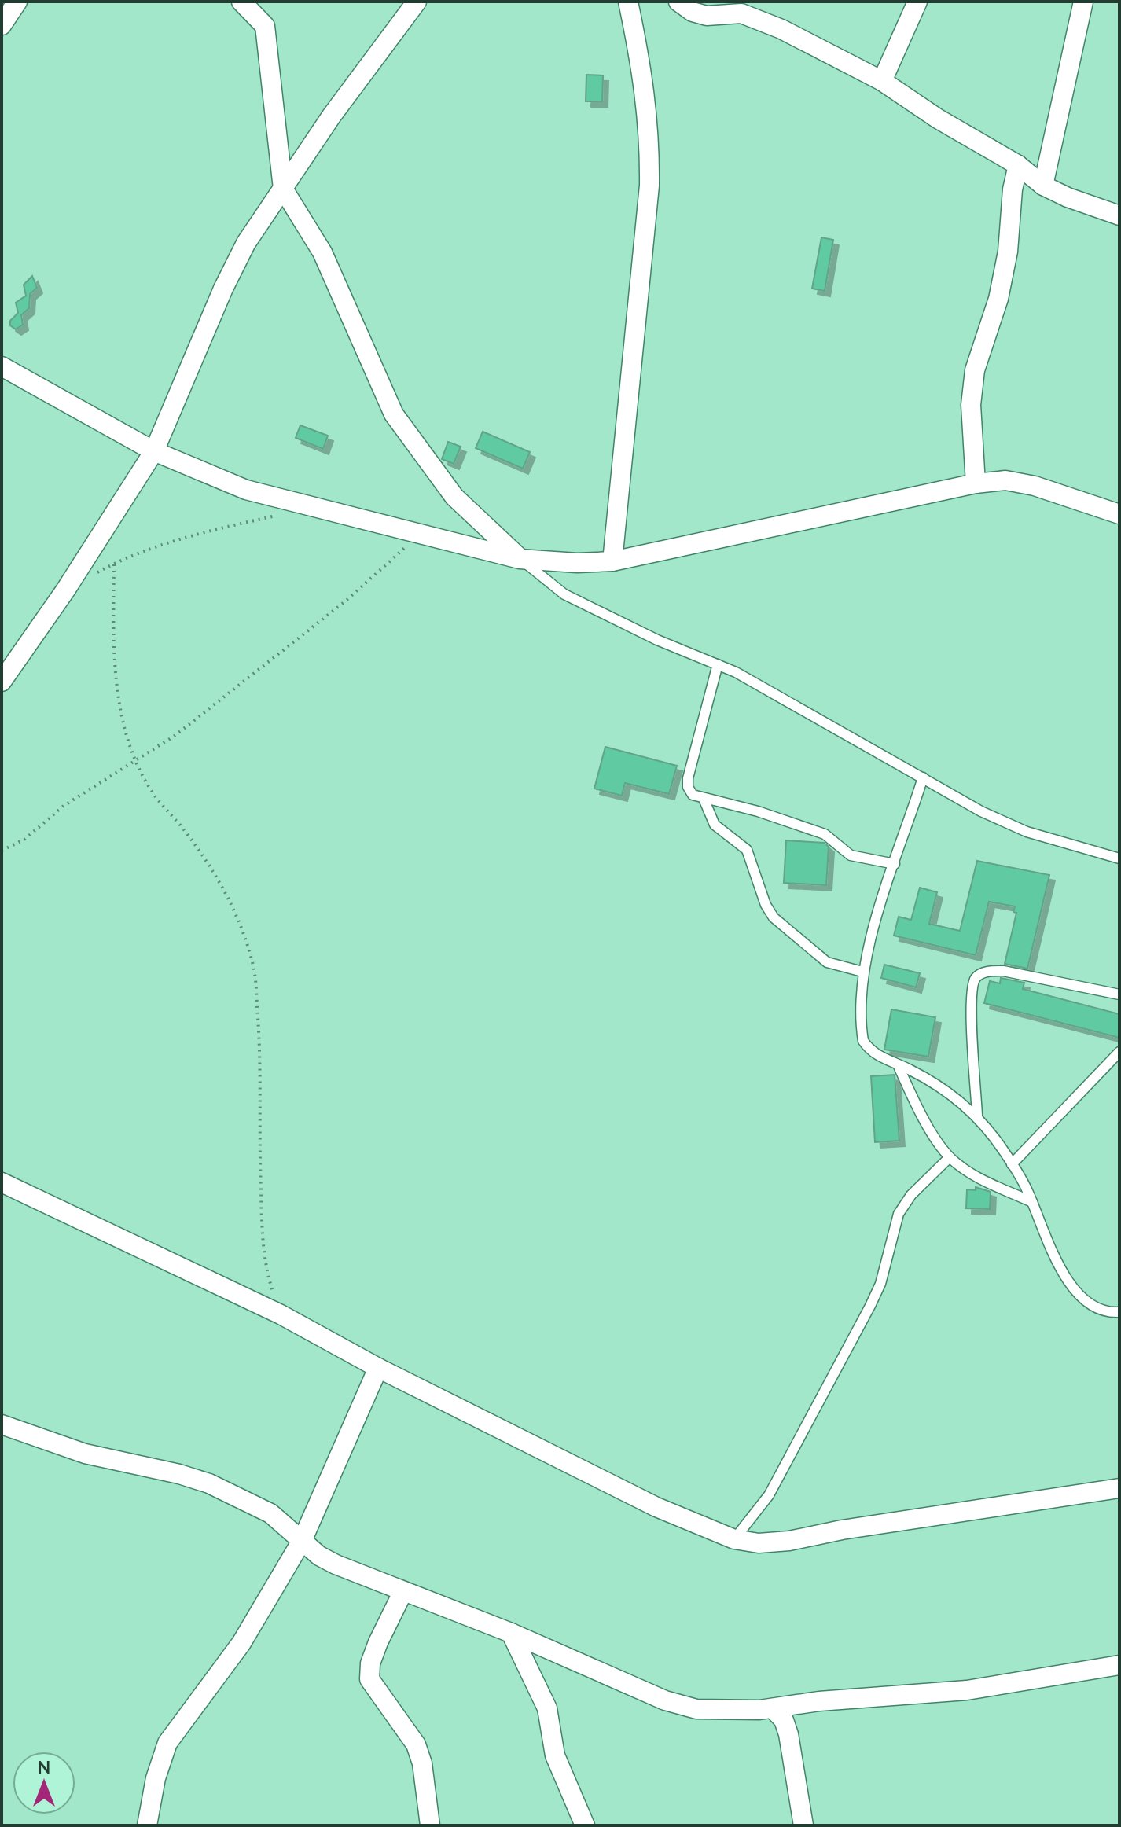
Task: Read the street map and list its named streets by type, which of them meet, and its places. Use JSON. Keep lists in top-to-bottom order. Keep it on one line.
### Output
{"north":"top"}
